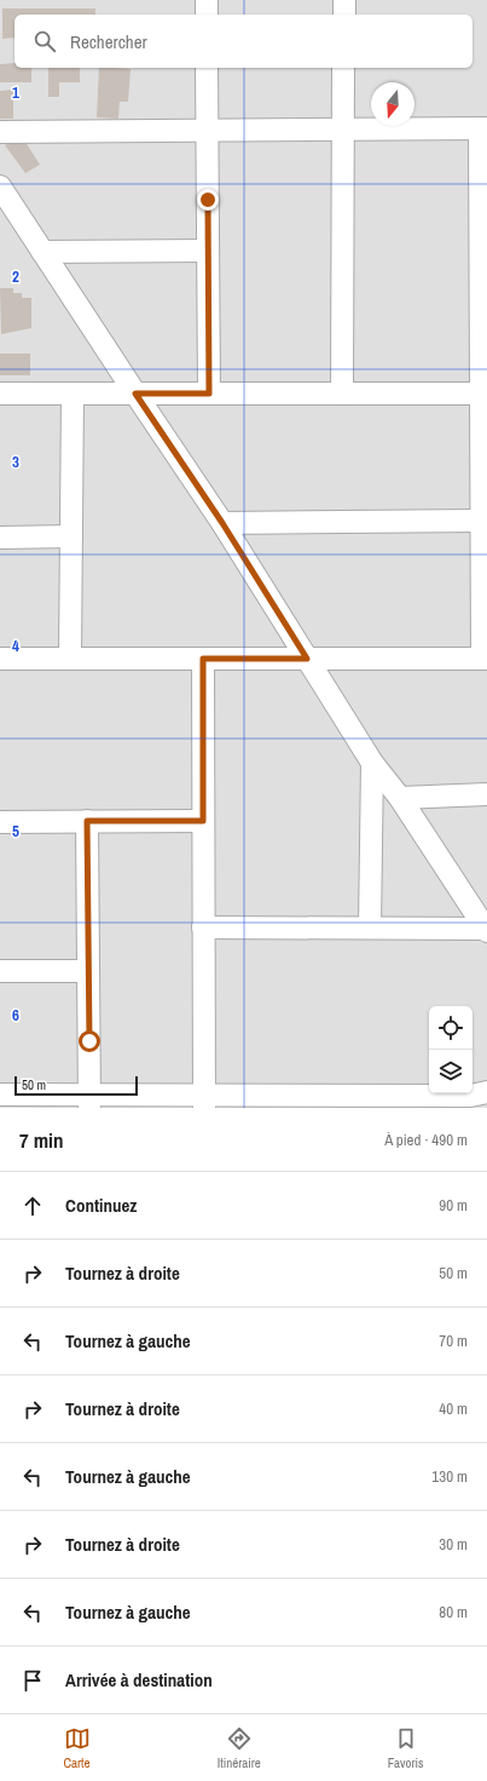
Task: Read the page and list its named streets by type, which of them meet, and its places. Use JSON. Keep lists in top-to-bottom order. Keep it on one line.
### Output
{"scale_bar":"50 m","north":"bottom","page":{"search":"Rechercher","scale":"50 m","heading":["7 min","À pied · 490 m"],"list":[["Continuez","90 m"],["Tournez à droite","50 m"],["Tournez à gauche","70 m"],["Tournez à droite","40 m"],["Tournez à gauche","130 m"],["Tournez à droite","30 m"],["Tournez à gauche","80 m"],"Arrivée à destination"],"nav":["Carte","Itinéraire","Favoris"]},"grid":{"rows":["1","2","3","4","5","6"]}}
